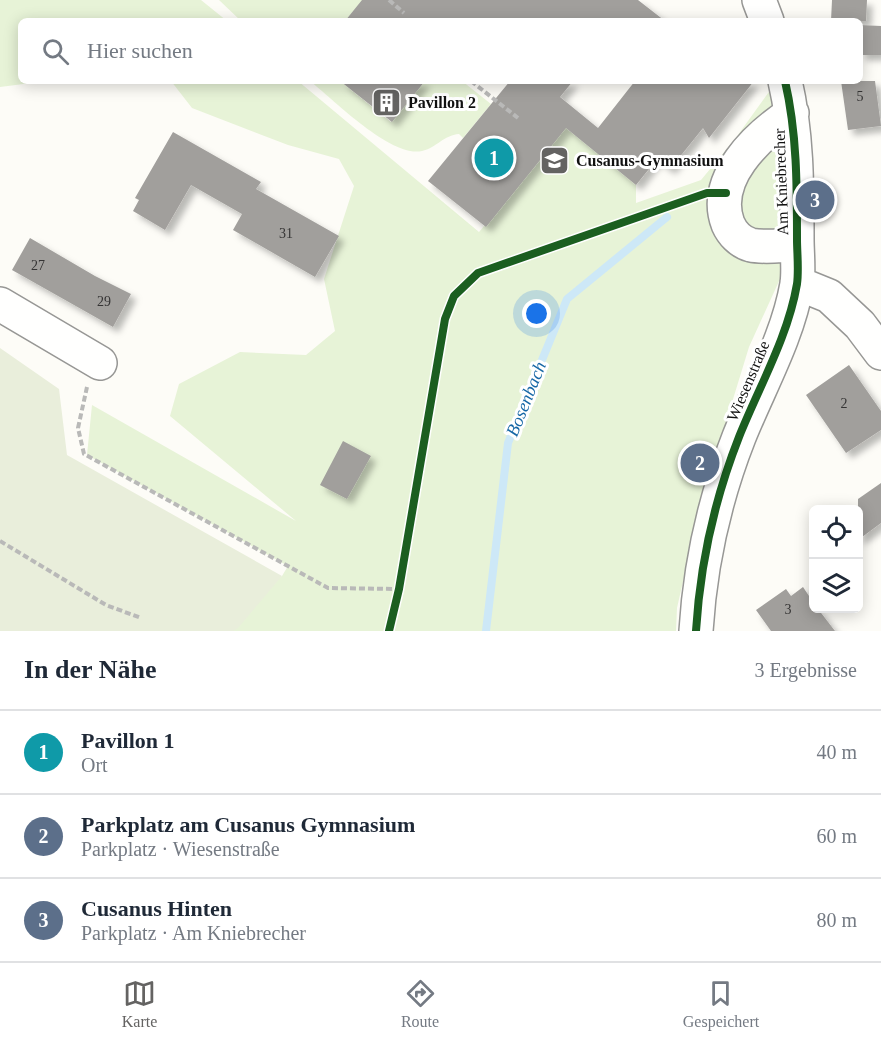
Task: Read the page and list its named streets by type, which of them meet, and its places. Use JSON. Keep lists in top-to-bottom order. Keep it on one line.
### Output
{"streets":{"street":["Am Kniebrecher","Wiesenstraße"]},"crossings":[["Am Kniebrecher","Wiesenstraße"]],"water":["Bosenbach"],"places":{"building":["Pavillon 2"],"school or university":["Cusanus-Gymnasium"]},"house_numbers":["5","31","27","29","2","3"],"page":{"search":"Hier suchen","pins":["1","3","2"],"heading":["In der Nähe","3 Ergebnisse"],"list":[{"mark":"1","name":"Pavillon 1","note":"Ort","value":"40 m"},{"mark":"2","name":"Parkplatz am Cusanus Gymnasium","note":"Parkplatz · Wiesenstraße","value":"60 m"},{"mark":"3","name":"Cusanus Hinten","note":"Parkplatz · Am Kniebrecher","value":"80 m"}],"nav":["Karte","Route","Gespeichert"]}}
